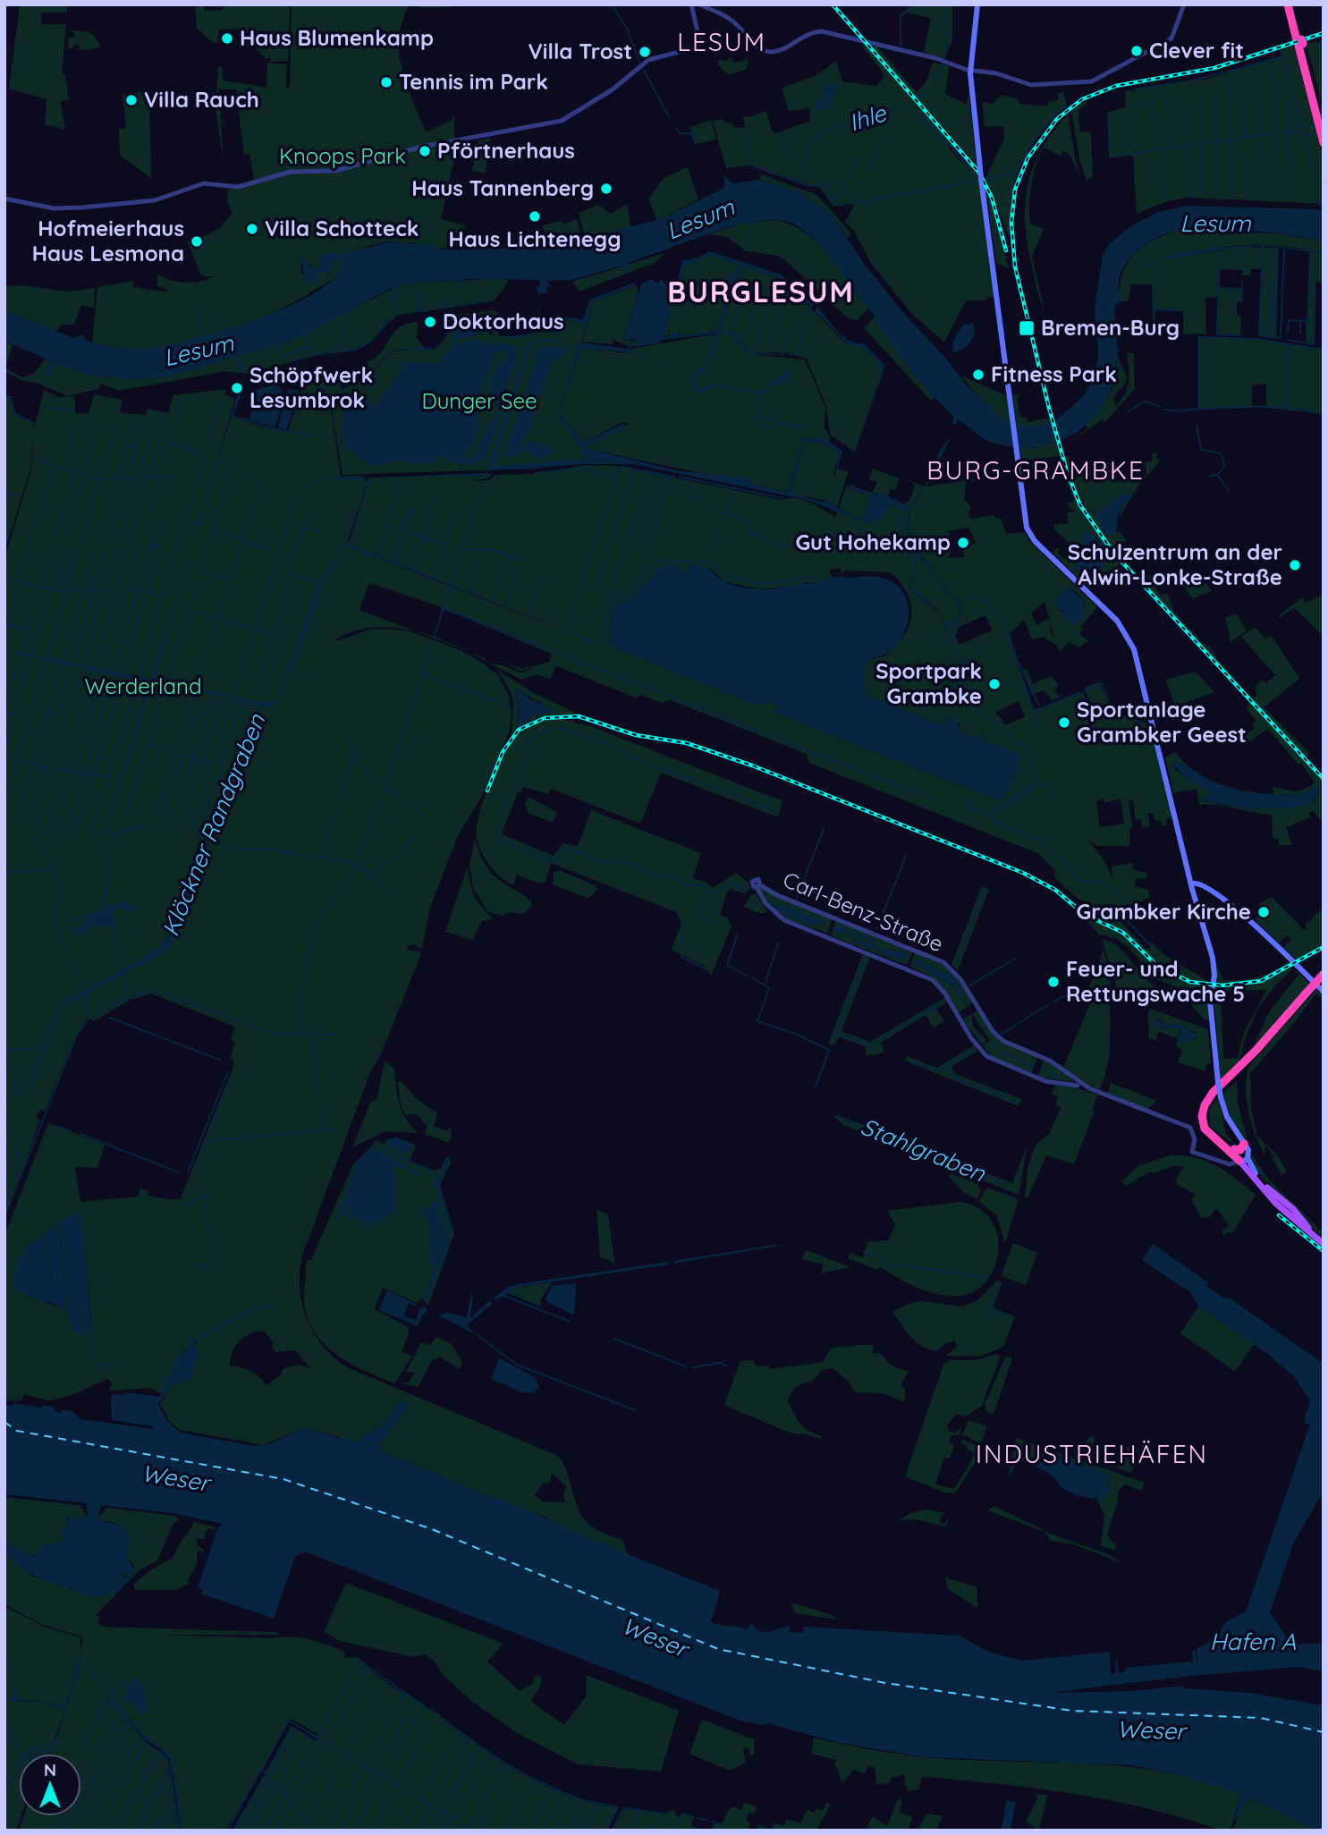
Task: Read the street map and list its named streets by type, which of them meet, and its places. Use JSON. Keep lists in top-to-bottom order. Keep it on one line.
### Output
{"streets":{"street":["Carl-Benz-Straße"]},"districts":["LESUM","BURGLESUM","BURG-GRAMBKE","INDUSTRIEHÄFEN"],"water":["Ihle","Lesum","Klöckner Randgraben","Stahlgraben","Weser","Hafen A"],"parks":["Knoops Park","Dunger See","Werderland"],"places":{"other":["Haus Blumenkamp","Clever fit","Villa Trost","Tennis im Park","Villa Rauch","Pförtnerhaus","Haus Tannenberg","Haus Lichtenegg","Villa Schotteck","Hofmeierhaus Haus Lesmona","Doktorhaus","Fitness Park","Schöpfwerk Lesumbrok","Gut Hohekamp","Schulzentrum an der Alwin-Lonke-Straße","Sportpark Grambke","Sportanlage Grambker Geest","Grambker Kirche","Feuer- und Rettungswache 5"],"transit":["Bremen-Burg"]},"north":"top"}
